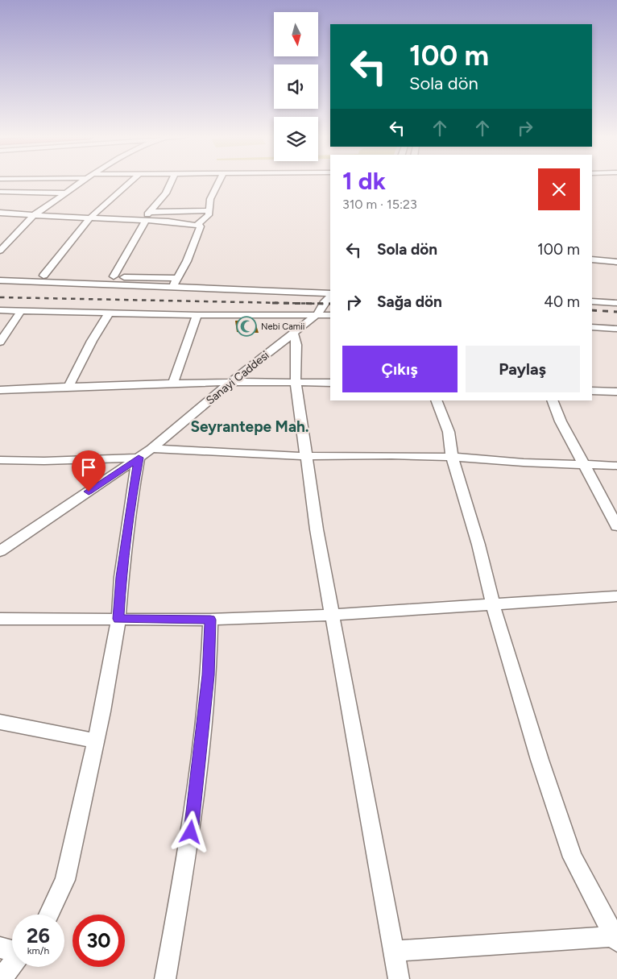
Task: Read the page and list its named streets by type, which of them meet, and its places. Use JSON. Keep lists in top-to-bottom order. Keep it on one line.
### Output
{"streets":{"street":["Sanayi Caddesi"]},"districts":["Seyrantepe Mah."],"places":{"mosque":["Nebi Camii"]},"north":"bottom","page":{"turn":["100 m","Sola dön"],"heading":["1 dk","310 m · 15:23"],"list":[{"name":"Sola dön","value":"100 m"},{"name":"Sağa dön","value":"40 m"}],"buttons":["Çıkış","Paylaş"],"speed":"26 km/h","limit":"30"}}
